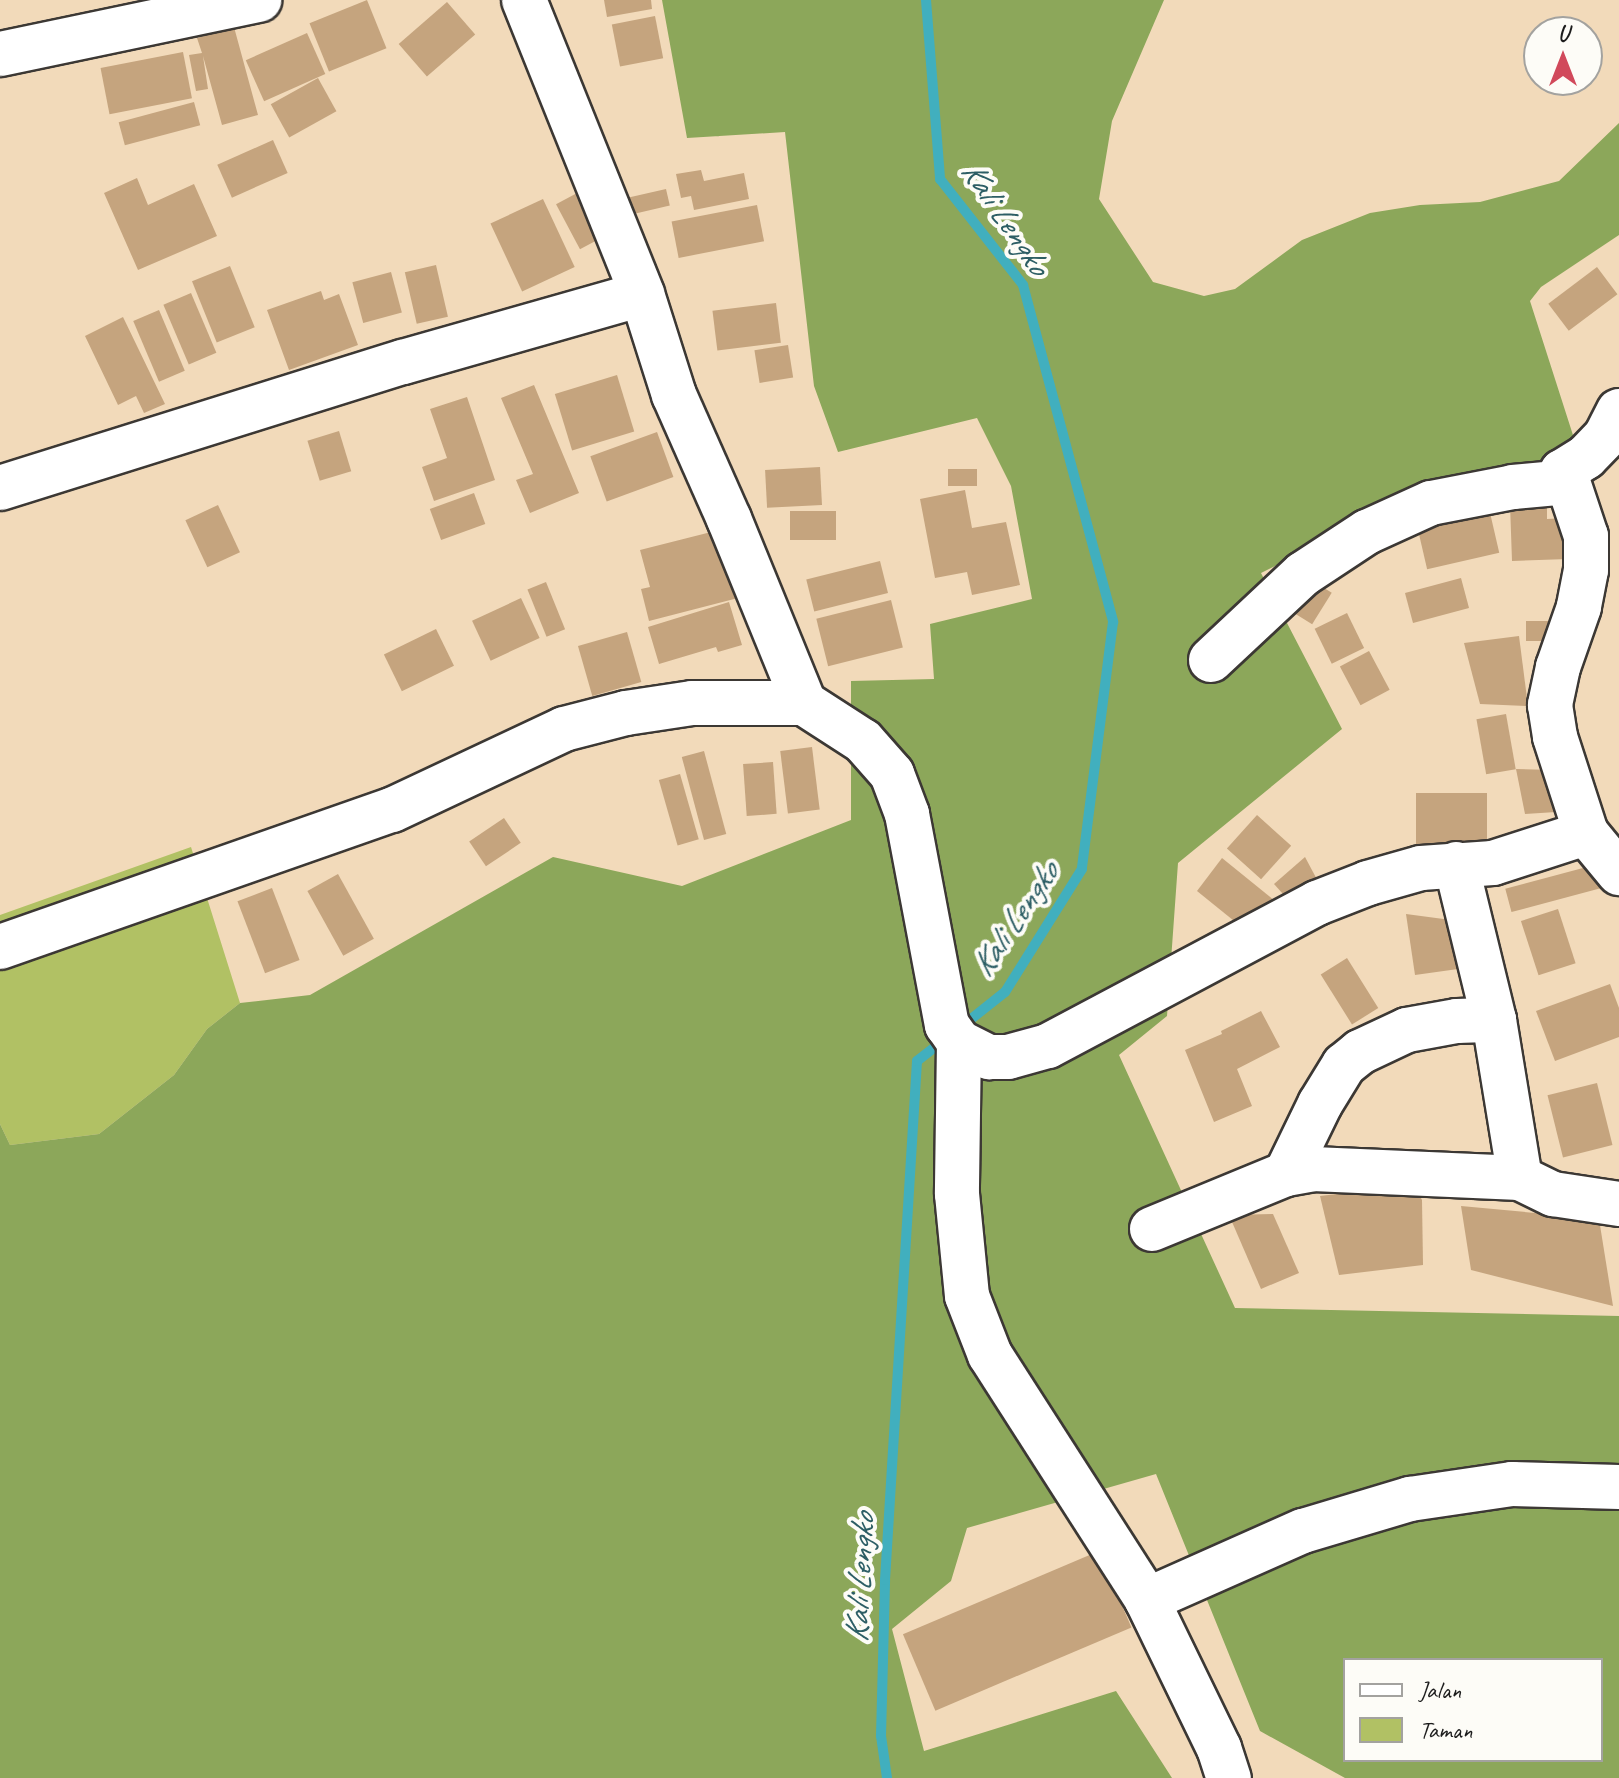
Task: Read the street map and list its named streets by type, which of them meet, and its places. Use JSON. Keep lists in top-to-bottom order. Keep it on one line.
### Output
{"water":["Kali Lengko"],"legend":["Jalan","Taman"],"north":"top"}
